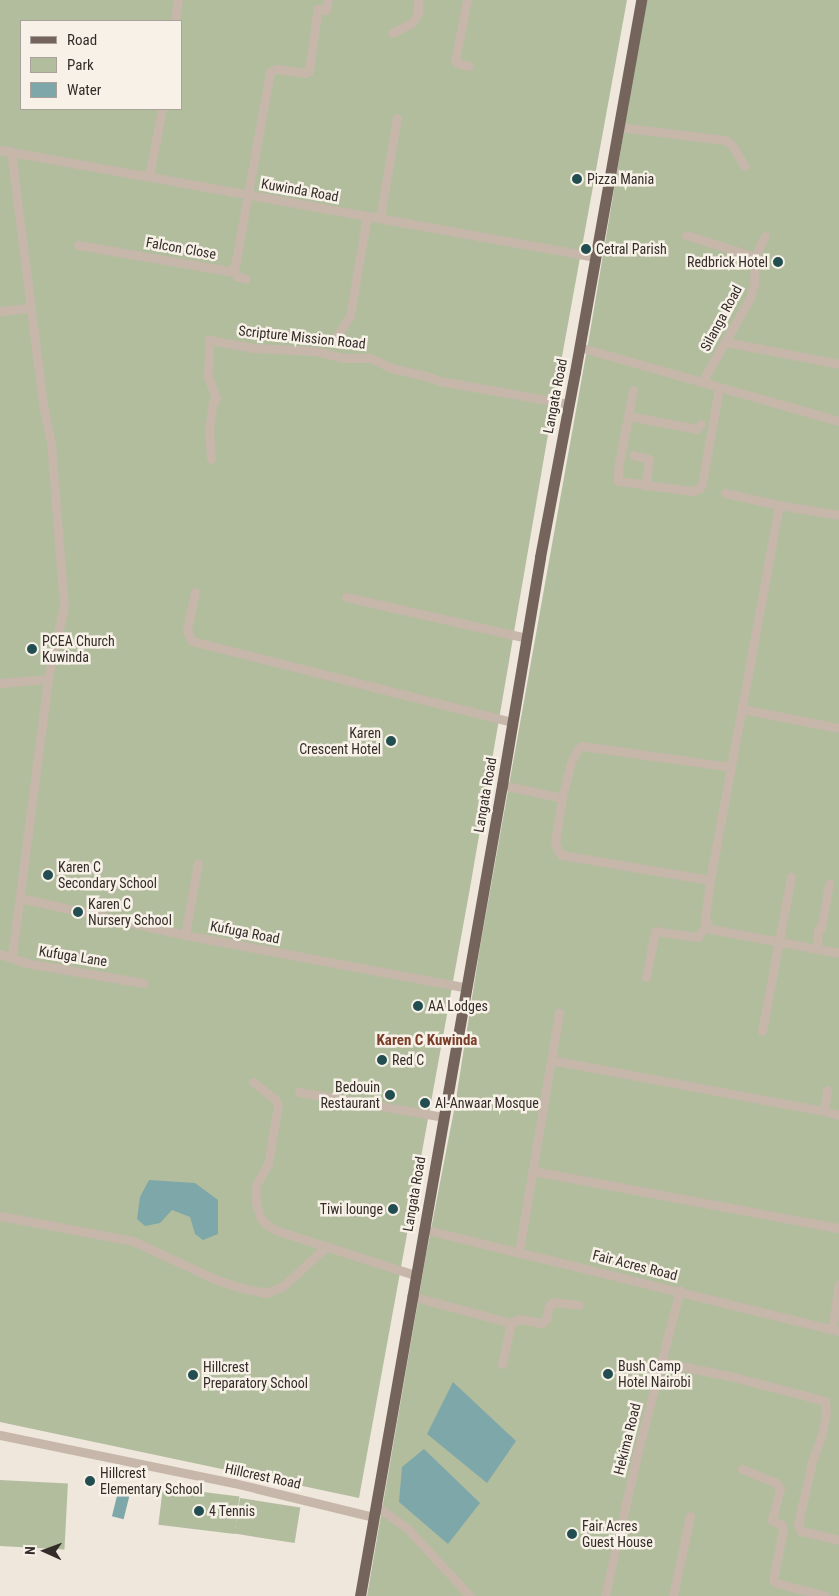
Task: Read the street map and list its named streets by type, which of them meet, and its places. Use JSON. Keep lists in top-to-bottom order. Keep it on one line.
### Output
{"streets":{"main road":["Langata Road"],"street":["Kuwinda Road","Falcon Close","Silanga Road","Scripture Mission Road","Kufuga Road","Kufuga Lane","Fair Acres Road","Hekima Road","Hillcrest Road"]},"crossings":[["Kuwinda Road","Falcon Close"],["Kuwinda Road","Langata Road"],["Scripture Mission Road","Langata Road"],["Langata Road","Kufuga Road"],["Langata Road","Fair Acres Road"],["Langata Road","Hillcrest Road"],["Fair Acres Road","Hekima Road"]],"districts":["Karen C Kuwinda"],"places":["Pizza Mania","Cetral Parish","Redbrick Hotel","PCEA Church Kuwinda","Karen Crescent Hotel","Karen C Secondary School","Karen C Nursery School","AA Lodges","Red C","Bedouin Restaurant","Al-Anwaar Mosque","Tiwi lounge","Bush Camp Hotel Nairobi","Hillcrest Preparatory School","Hillcrest Elementary School","4 Tennis","Fair Acres Guest House"],"legend":["Road","Park","Water"],"north":"left"}
